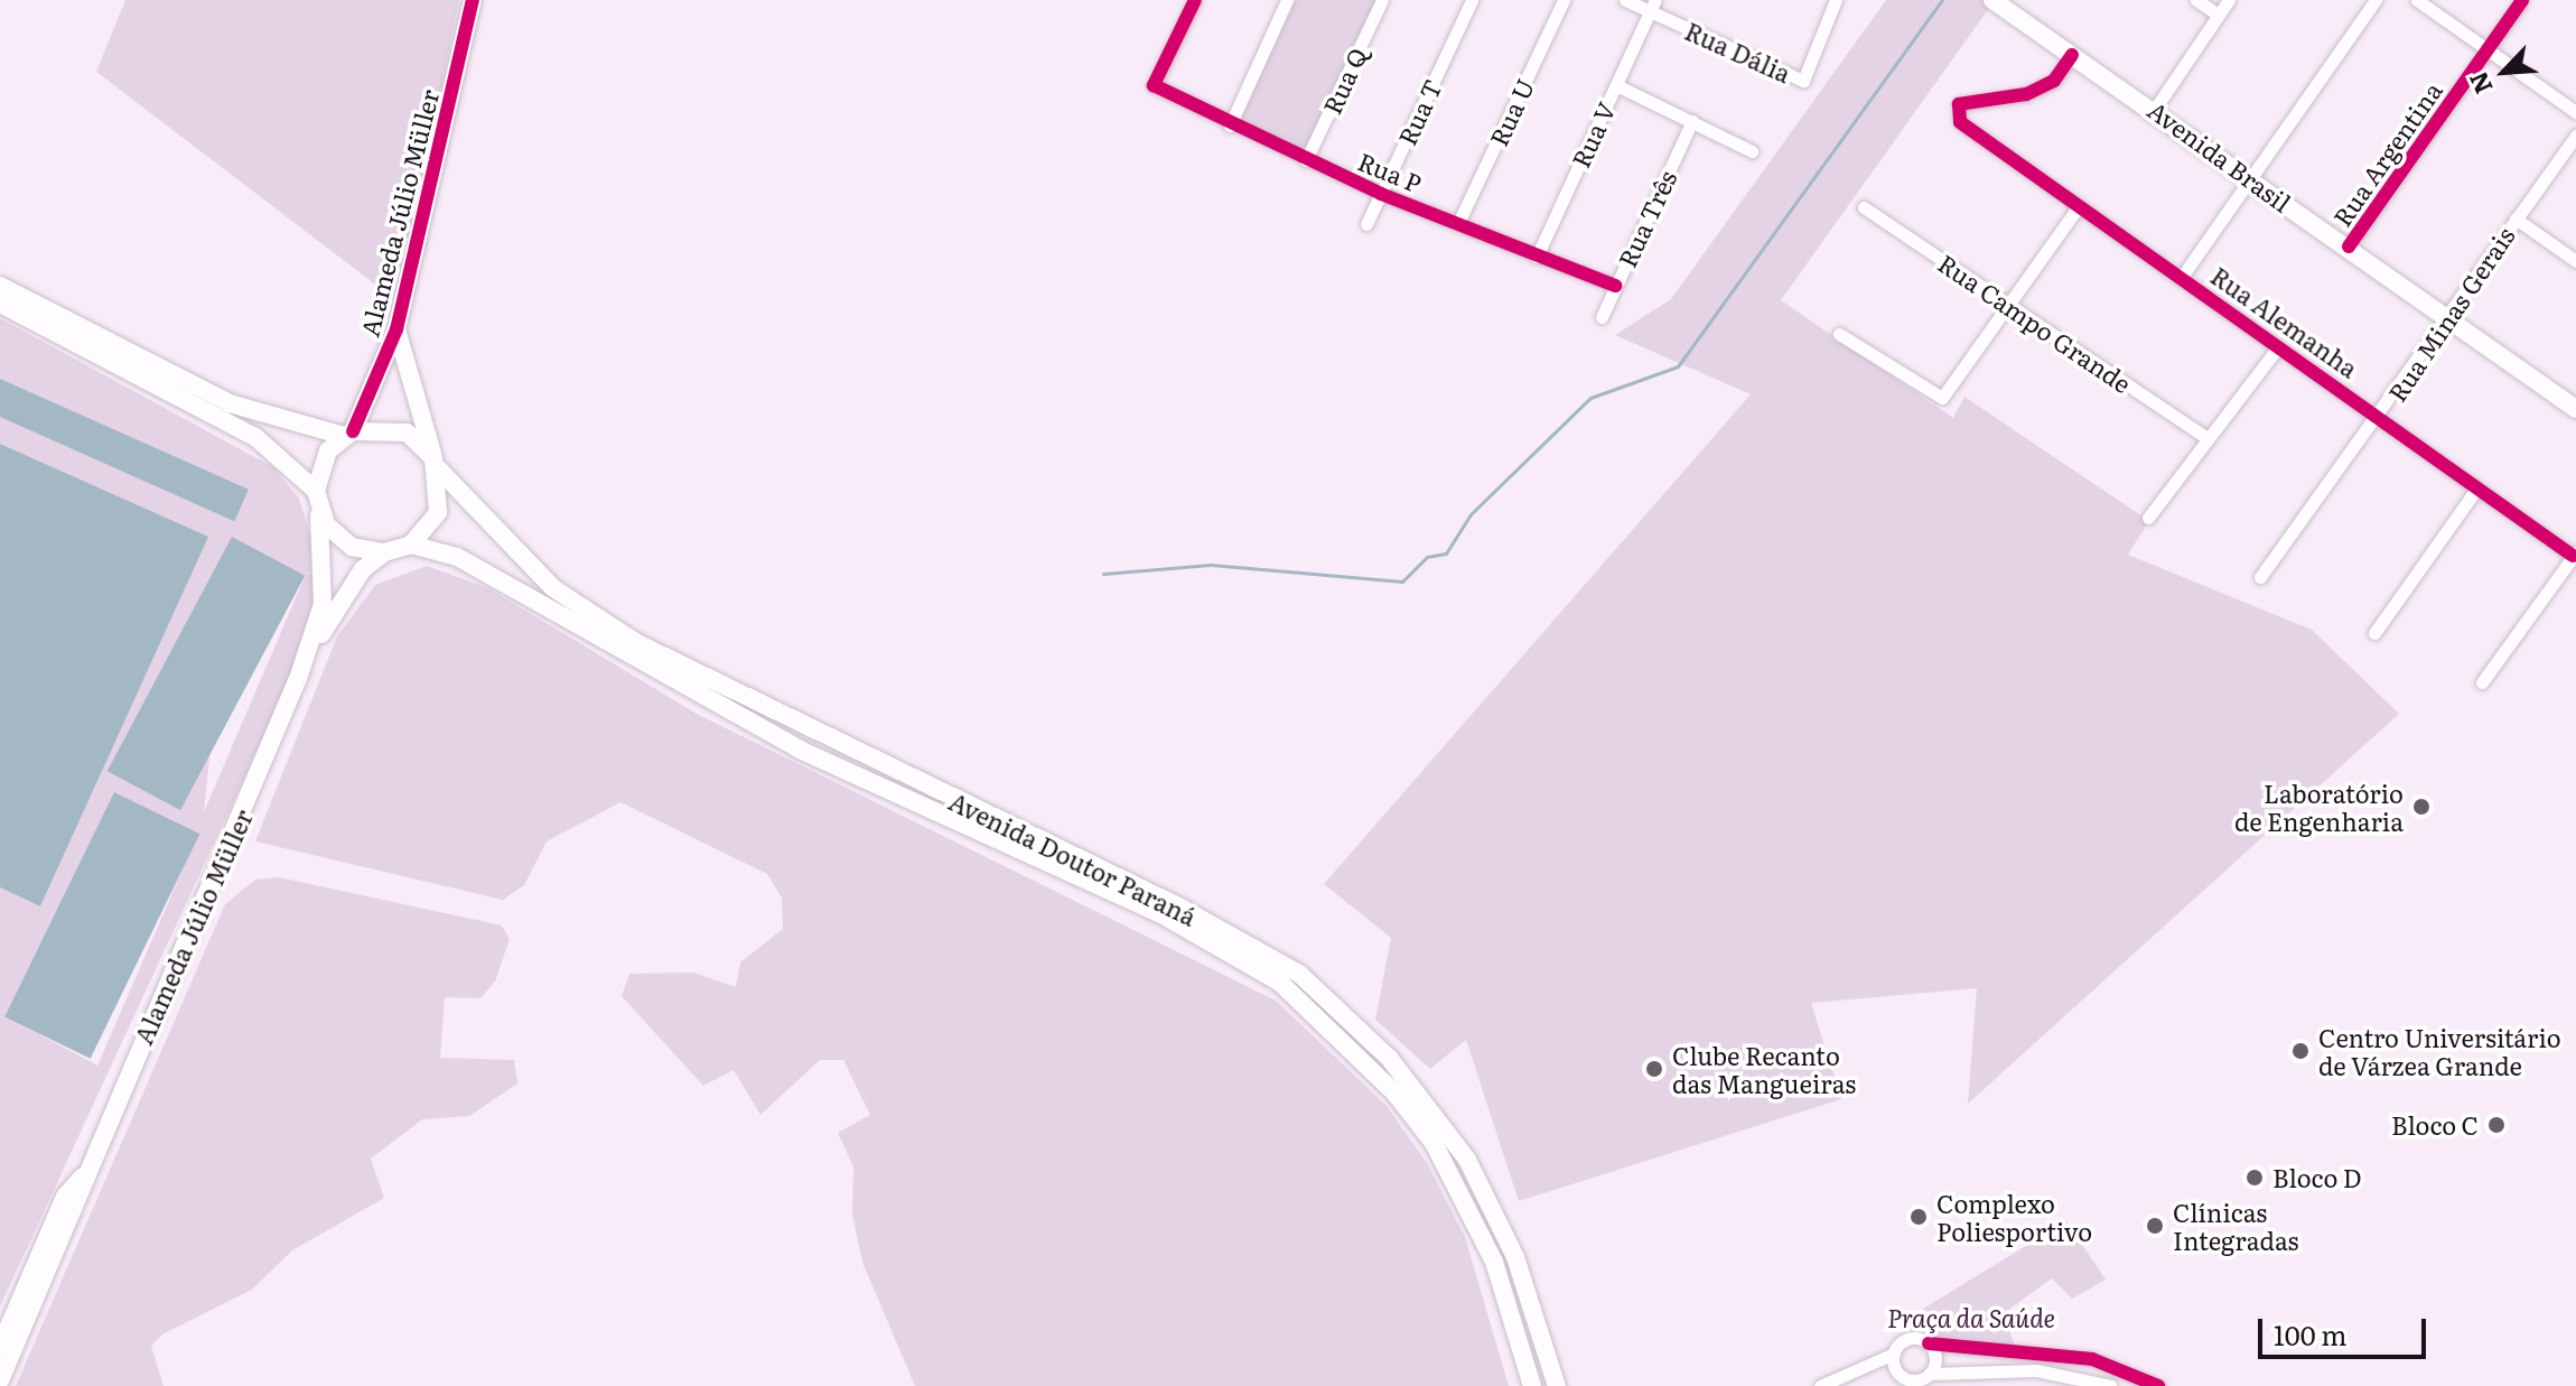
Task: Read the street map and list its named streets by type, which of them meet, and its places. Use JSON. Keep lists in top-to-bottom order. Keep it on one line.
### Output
{"streets":{"main road":["Avenida Brasil","Alameda Júlio Müller","Avenida Doutor Paraná"],"street":["Rua Dália","Rua Q","Rua T","Rua U","Rua V","Rua Argentina","Rua P","Rua Três","Rua Minas Gerais","Rua Alemanha","Rua Campo Grande"]},"crossings":[["Rua Dália","Rua V"],["Rua Q","Rua P"],["Rua T","Rua P"],["Rua U","Rua P"],["Rua V","Rua P"],["Rua Argentina","Avenida Brasil"],["Avenida Brasil","Rua Minas Gerais"],["Avenida Brasil","Rua Alemanha"],["Rua P","Rua Três"],["Alameda Júlio Müller","Avenida Doutor Paraná"],["Rua Minas Gerais","Rua Alemanha"]],"parks":["Praça da Saúde"],"places":["Laboratório de Engenharia","Centro Universitário de Várzea Grande","Clube Recanto das Mangueiras","Bloco C","Bloco D","Complexo Poliesportivo","Clínicas Integradas"],"scale_bar":"100 m","north":"bottom left"}
